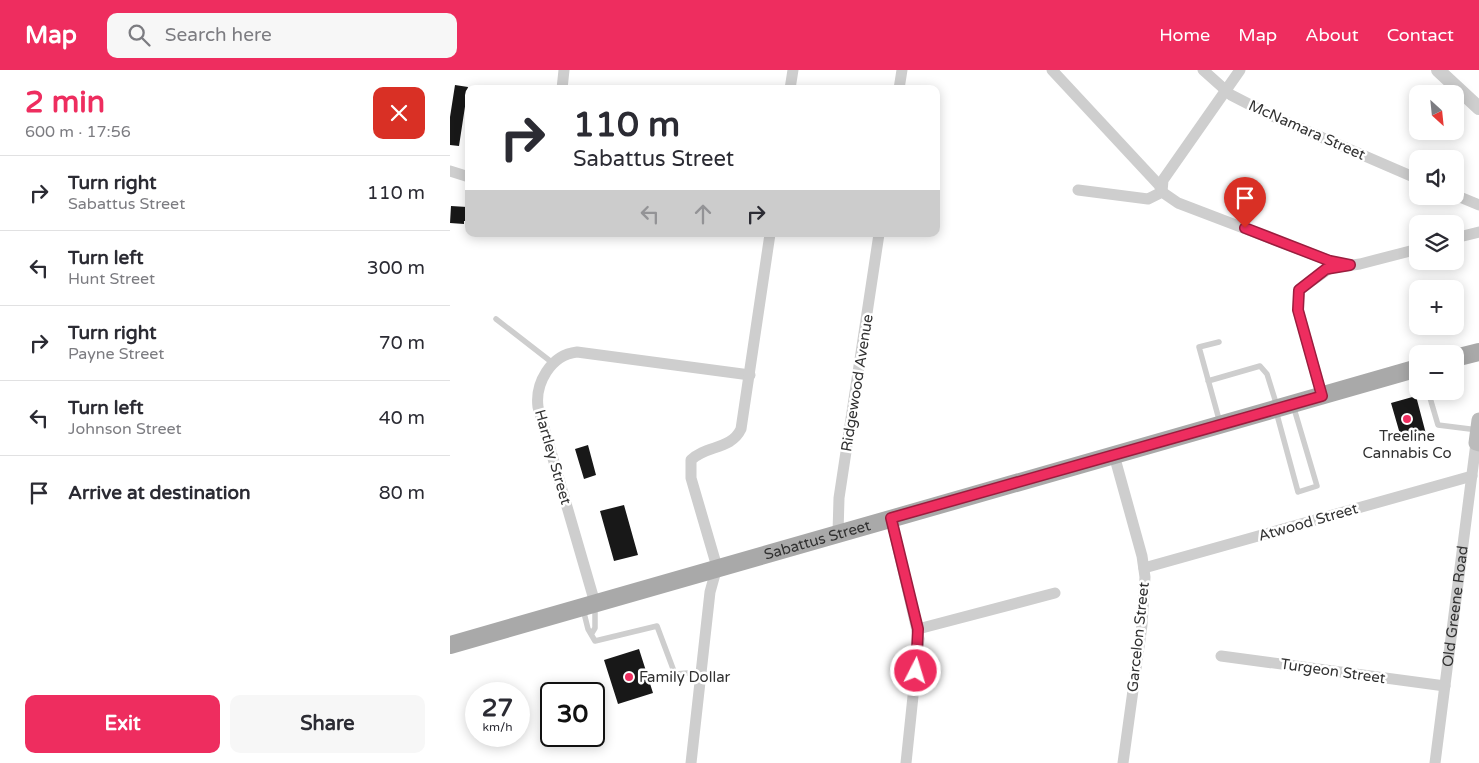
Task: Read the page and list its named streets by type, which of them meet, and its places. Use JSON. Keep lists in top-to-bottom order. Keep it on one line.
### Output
{"streets":{"main road":["Sabattus Street"],"street":["McNamara Street","Ridgewood Avenue","Hartley Street","Atwood Street","Old Greene Road","Garcelon Street","Turgeon Street"]},"crossings":[["Ridgewood Avenue","Sabattus Street"],["Hartley Street","Sabattus Street"],["Atwood Street","Old Greene Road"],["Atwood Street","Garcelon Street"],["Sabattus Street","Garcelon Street"],["Old Greene Road","Turgeon Street"]],"places":["Treeline Cannabis Co","Family Dollar"],"north":"bottom right","page":{"header":"Map","search":"Search here","nav":["Home","Map","About","Contact"],"heading":["2 min","600 m · 17:56"],"map_buttons":["+","−"],"turn":["110 m","Sabattus Street"],"list":[{"name":"Turn right","note":"Sabattus Street","value":"110 m"},{"name":"Turn left","note":"Hunt Street","value":"300 m"},{"name":"Turn right","note":"Payne Street","value":"70 m"},{"name":"Turn left","note":"Johnson Street","value":"40 m"},{"name":"Arrive at destination","value":"80 m"}],"speed":"27 km/h","limit":"30","buttons":["Exit","Share"]}}
